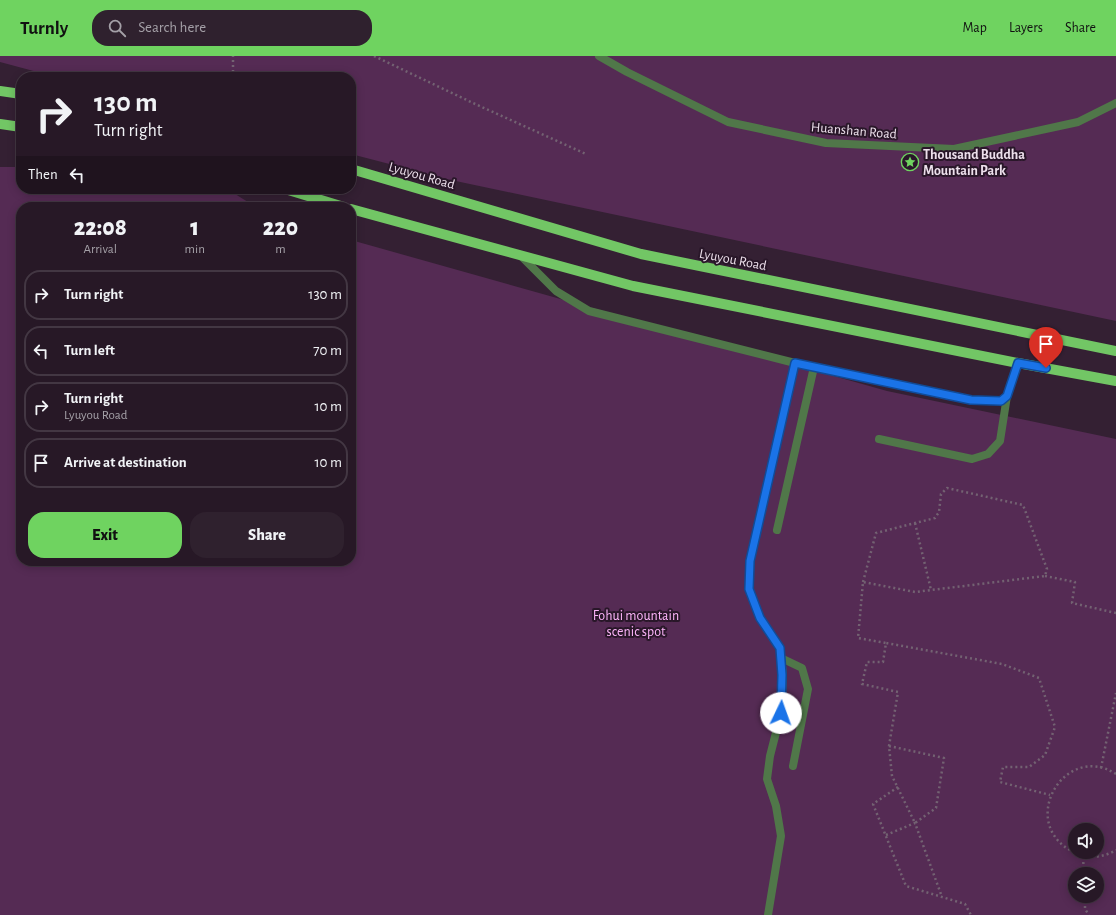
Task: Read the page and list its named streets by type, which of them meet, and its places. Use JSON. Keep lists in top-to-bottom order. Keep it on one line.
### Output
{"streets":{"main road":["Lyuyou Road"],"lane":["Huanshan Road"]},"parks":["Fohui mountain scenic spot"],"places":{"place":["Thousand Buddha Mountain Park"]},"page":{"header":"Turnly","search":"Search here","nav":["Map","Layers","Share"],"turn":["130 m","Turn right"],"then":"Then","eta":["22:08","Arrival","1","min","220","m"],"list":[{"name":"Turn right","value":"130 m"},{"name":"Turn left","value":"70 m"},{"name":"Turn right","note":"Lyuyou Road","value":"10 m"},{"name":"Arrive at destination","value":"10 m"}],"buttons":["Exit","Share"]}}
